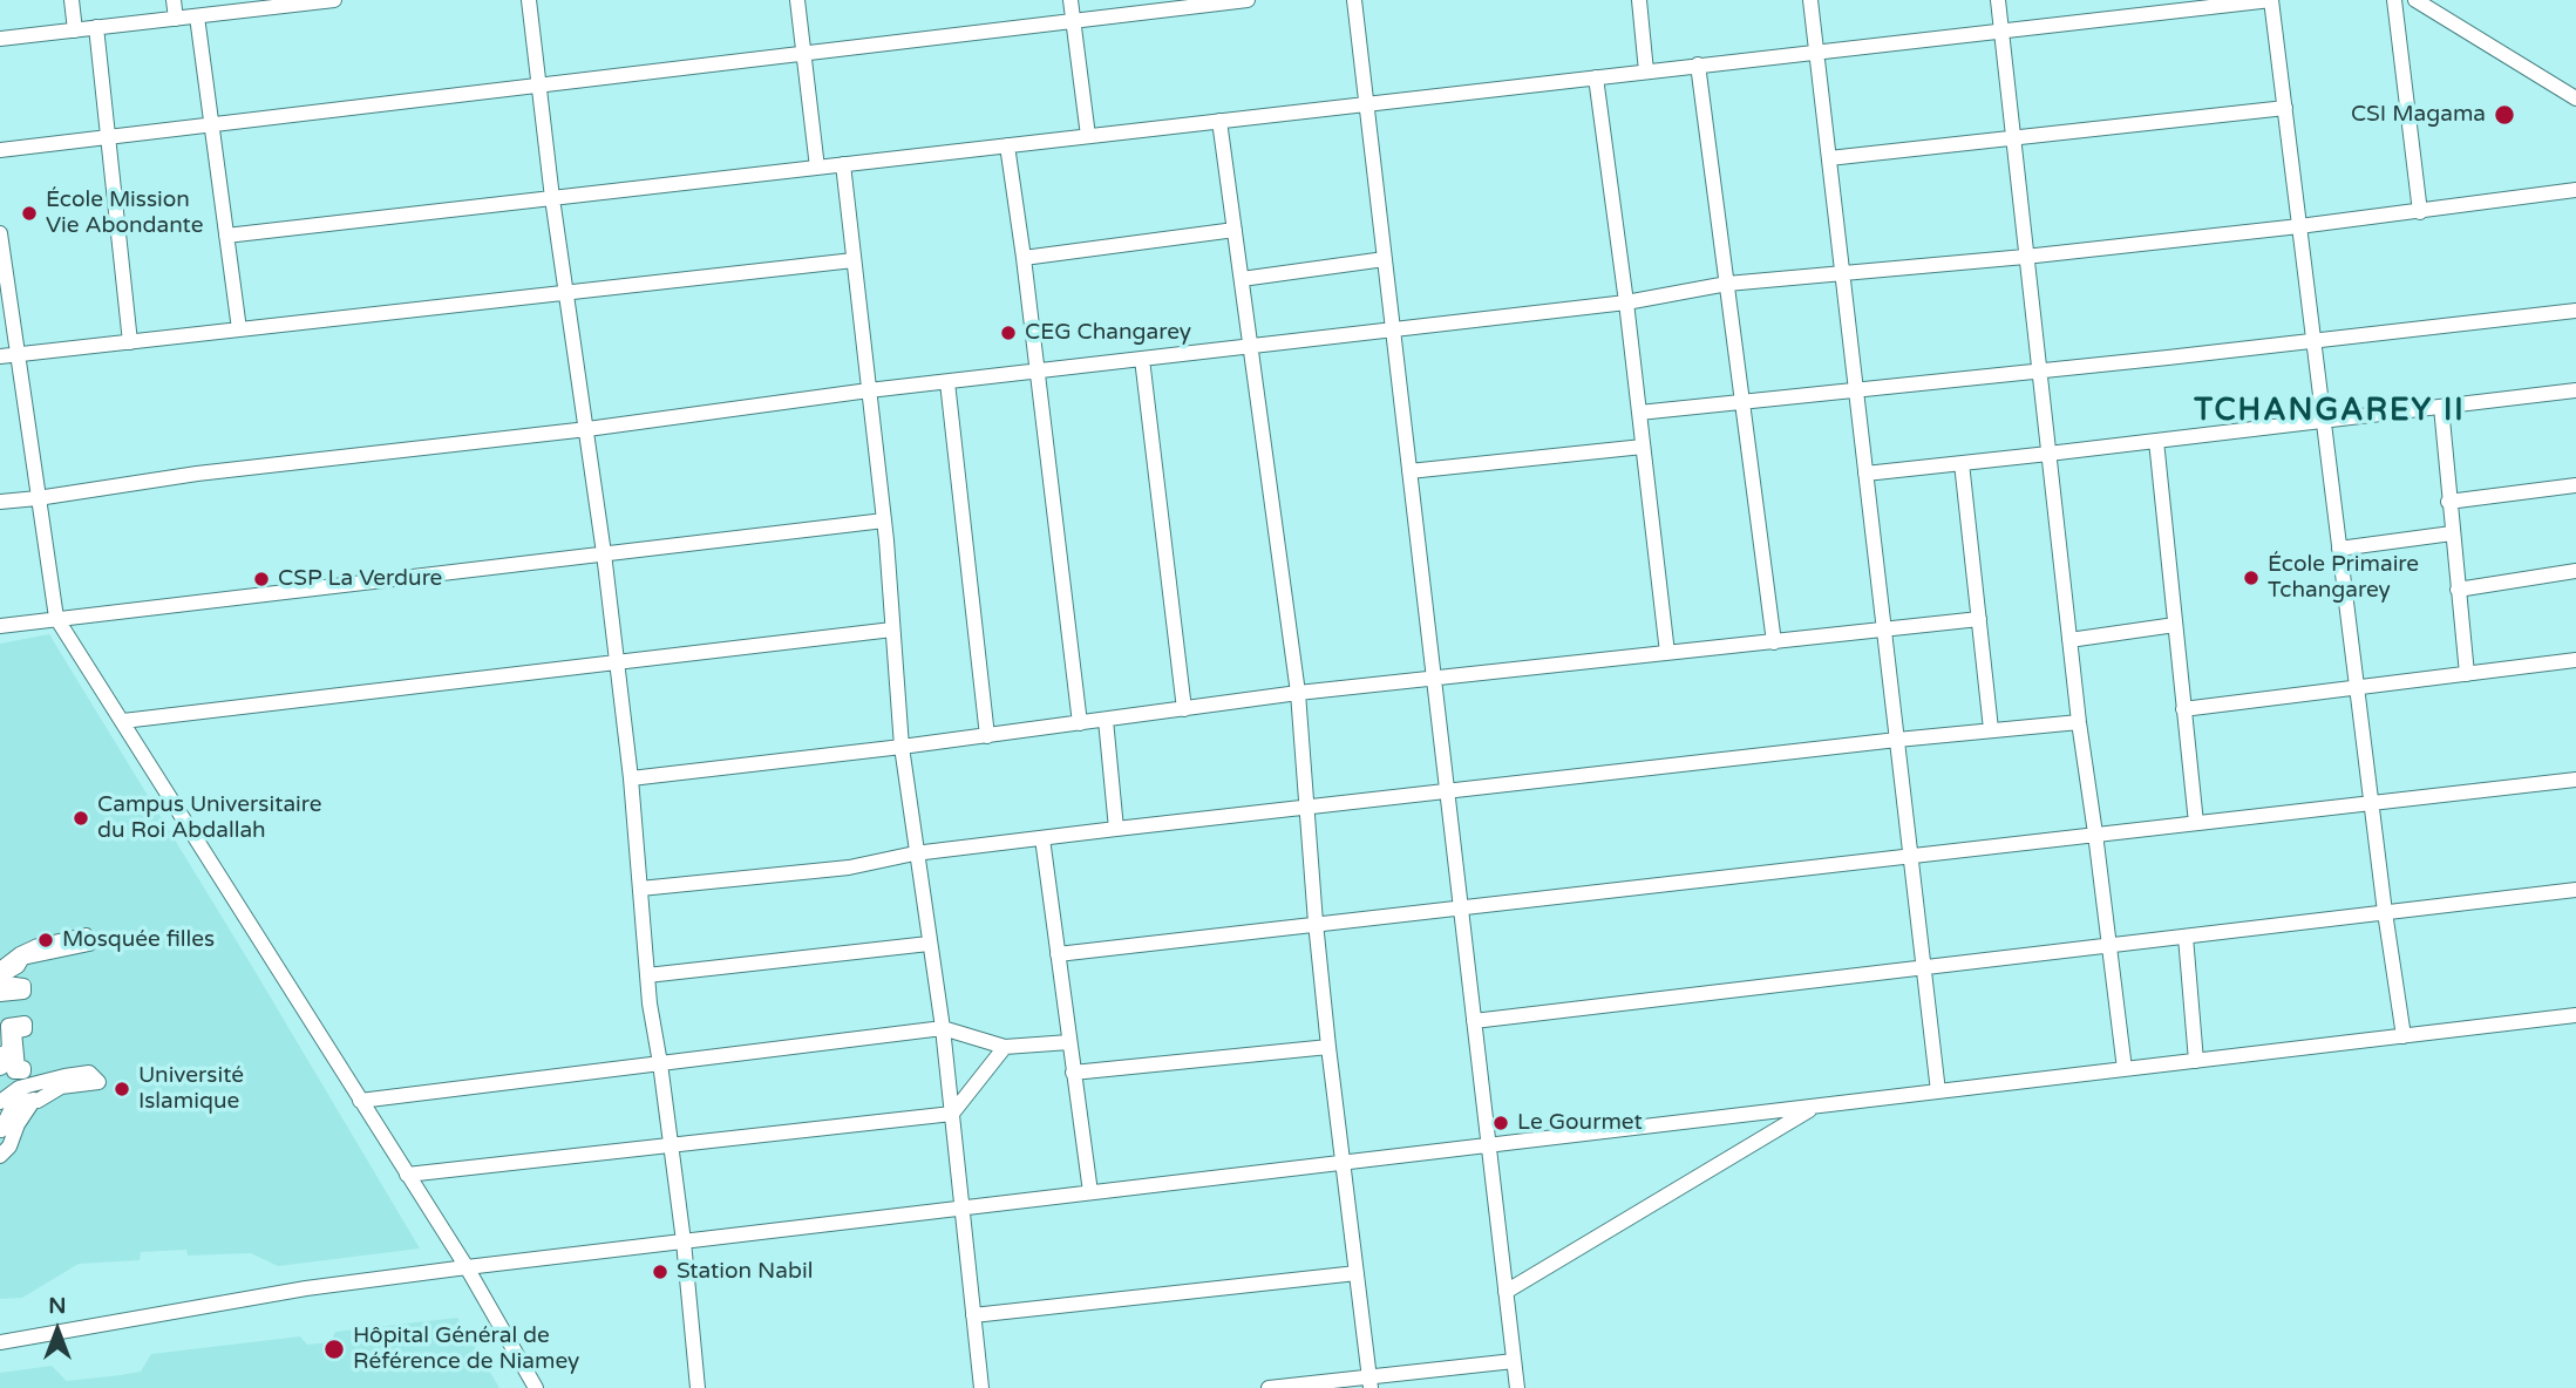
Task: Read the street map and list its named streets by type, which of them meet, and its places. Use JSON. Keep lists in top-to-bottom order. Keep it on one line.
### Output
{"districts":["TCHANGAREY II"],"places":["CSI Magama","École Mission Vie Abondante","CEG Changarey","École Primaire Tchangarey","CSP La Verdure","Campus Universitaire du Roi Abdallah","Mosquée filles","Université Islamique","Le Gourmet","Station Nabil","Hôpital Général de Référence de Niamey"],"north":"top"}
